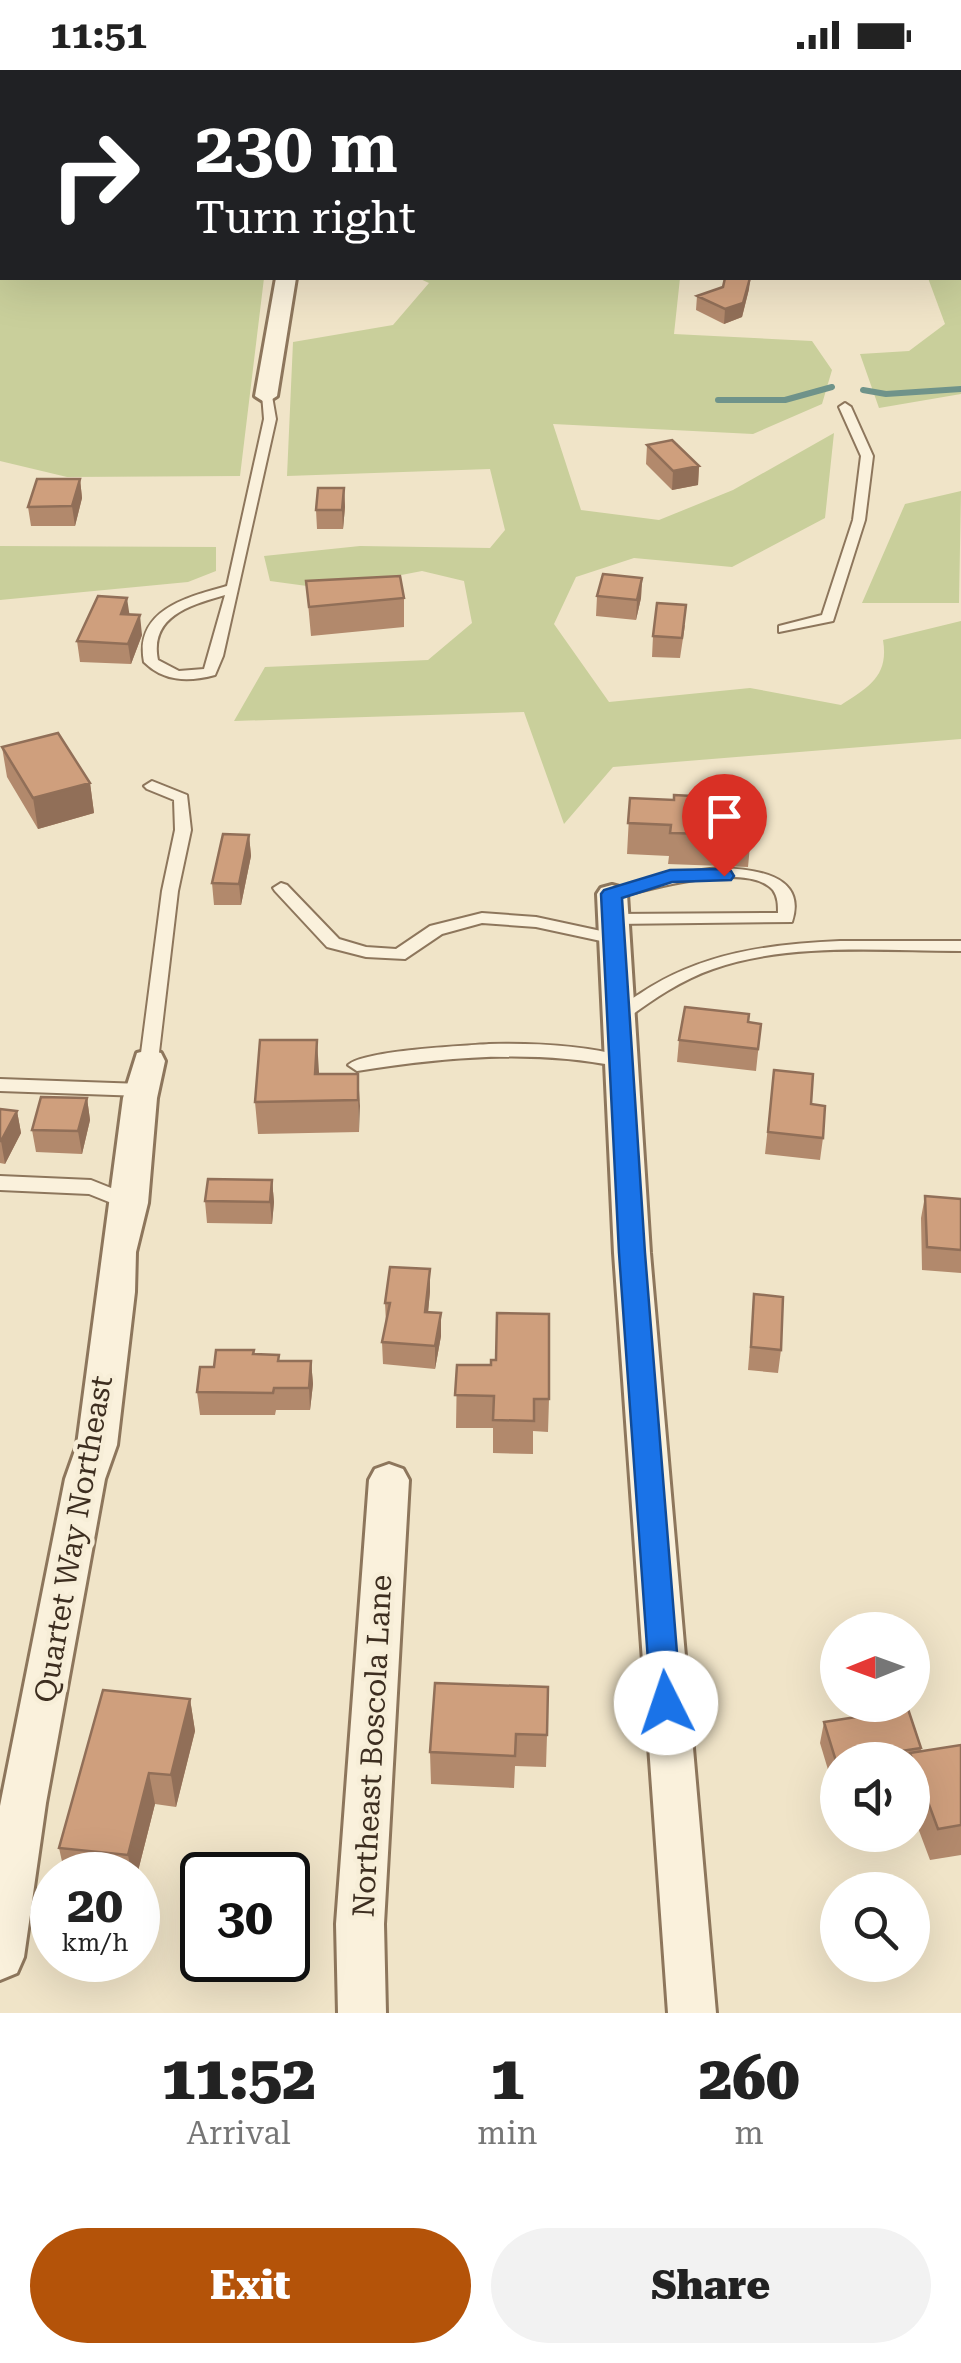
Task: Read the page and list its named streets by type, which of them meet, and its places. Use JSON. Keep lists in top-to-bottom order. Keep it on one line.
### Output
{"streets":{"street":["Quartet Way Northeast","Northeast Boscola Lane"]},"north":"left","page":{"status":"11:51","turn":["230 m","Turn right"],"speed":"20 km/h","limit":"30","eta":["11:52","Arrival","1","min","260","m"],"buttons":["Exit","Share"]}}
